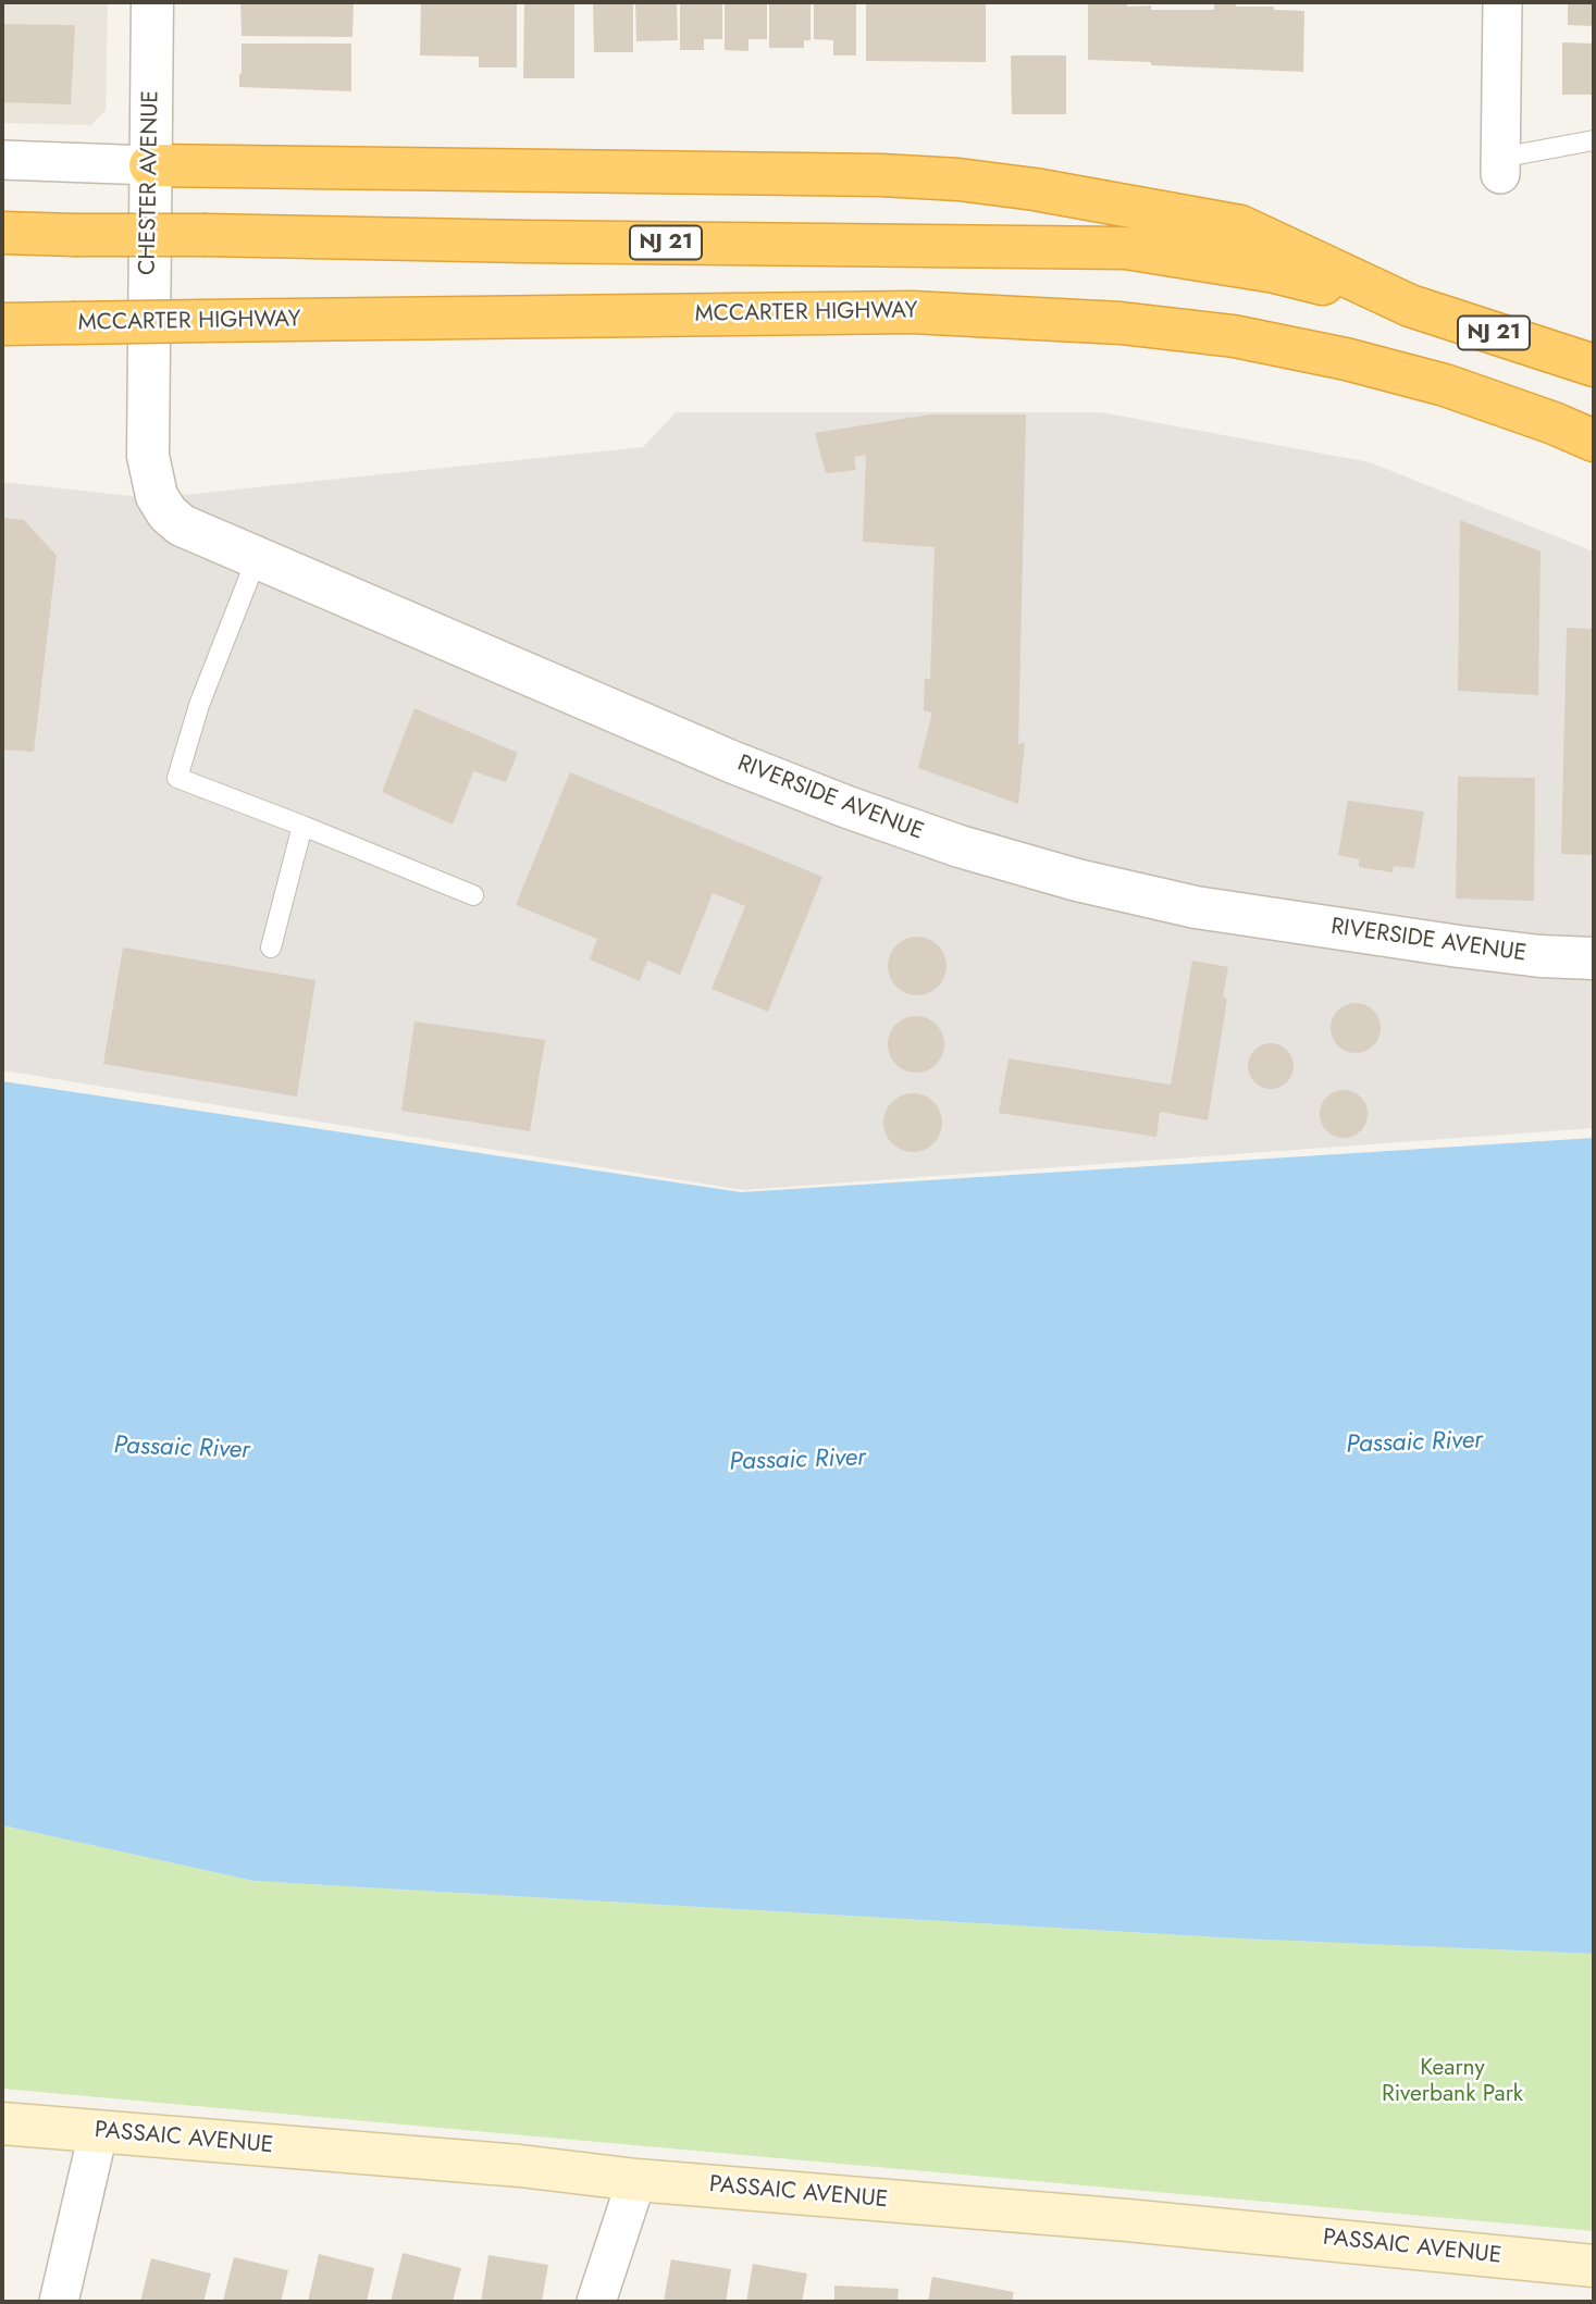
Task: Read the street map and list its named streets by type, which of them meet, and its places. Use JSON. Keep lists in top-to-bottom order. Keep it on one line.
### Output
{"streets":{"highway":["NJ 21","MCCARTER HIGHWAY"],"main road":["PASSAIC AVENUE"],"street":["CHESTER AVENUE","RIVERSIDE AVENUE"]},"crossings":[["CHESTER AVENUE","RIVERSIDE AVENUE"]],"water":["Passaic River"],"parks":["Kearny Riverbank Park"]}
